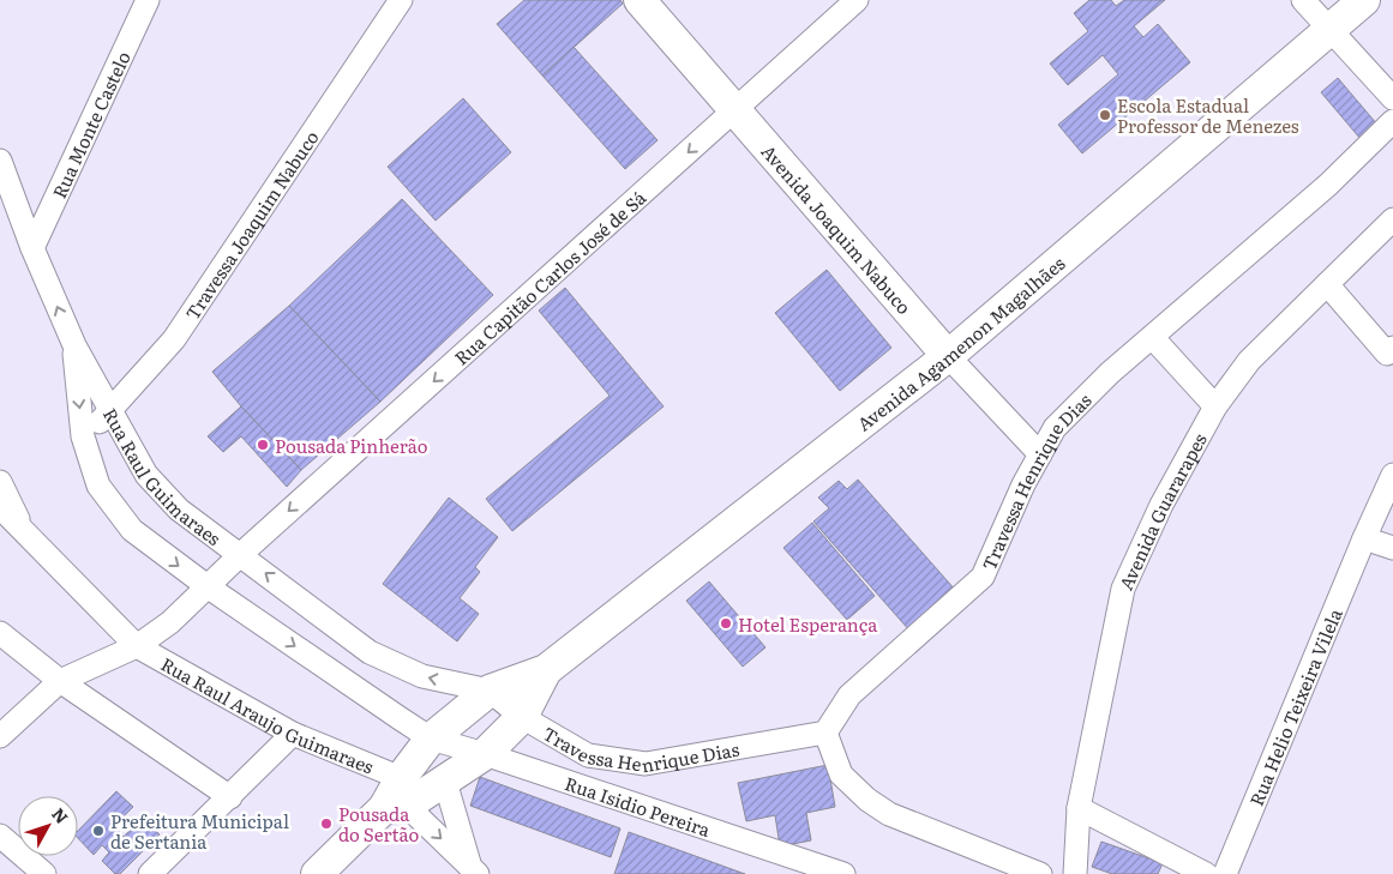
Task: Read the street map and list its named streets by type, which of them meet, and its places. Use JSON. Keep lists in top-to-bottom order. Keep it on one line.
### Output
{"streets":{"main road":["Avenida Joaquim Nabuco","Avenida Agamenon Magalhães"],"street":["Rua Monte Castelo","Travessa Joaquim Nabuco","Rua Capitão Carlos José de Sá","Rua Raul Guimaraes","Travessa Henrique Dias","Avenida Guararapes","Rua Helio Teixeira Vilela","Rua Raul Araujo Guimaraes","Rua Isidio Pereira"]},"crossings":[["Rua Monte Castelo","Rua Raul Guimaraes"],["Travessa Joaquim Nabuco","Rua Raul Guimaraes"],["Avenida Joaquim Nabuco","Rua Capitão Carlos José de Sá"],["Avenida Joaquim Nabuco","Avenida Agamenon Magalhães"],["Avenida Joaquim Nabuco","Travessa Henrique Dias"],["Rua Capitão Carlos José de Sá","Rua Raul Guimaraes"],["Avenida Agamenon Magalhães","Rua Raul Guimaraes"],["Avenida Agamenon Magalhães","Travessa Henrique Dias"],["Avenida Agamenon Magalhães","Rua Raul Araujo Guimaraes"],["Avenida Agamenon Magalhães","Rua Isidio Pereira"],["Rua Raul Guimaraes","Rua Isidio Pereira"]],"one_way":["Rua Capitão Carlos José de Sá"],"places":["Escola Estadual Professor de Menezes","Pousada Pinherão","Hotel Esperança","Pousada do Sertão","Prefeitura Municipal de Sertania"],"north":"top right"}
